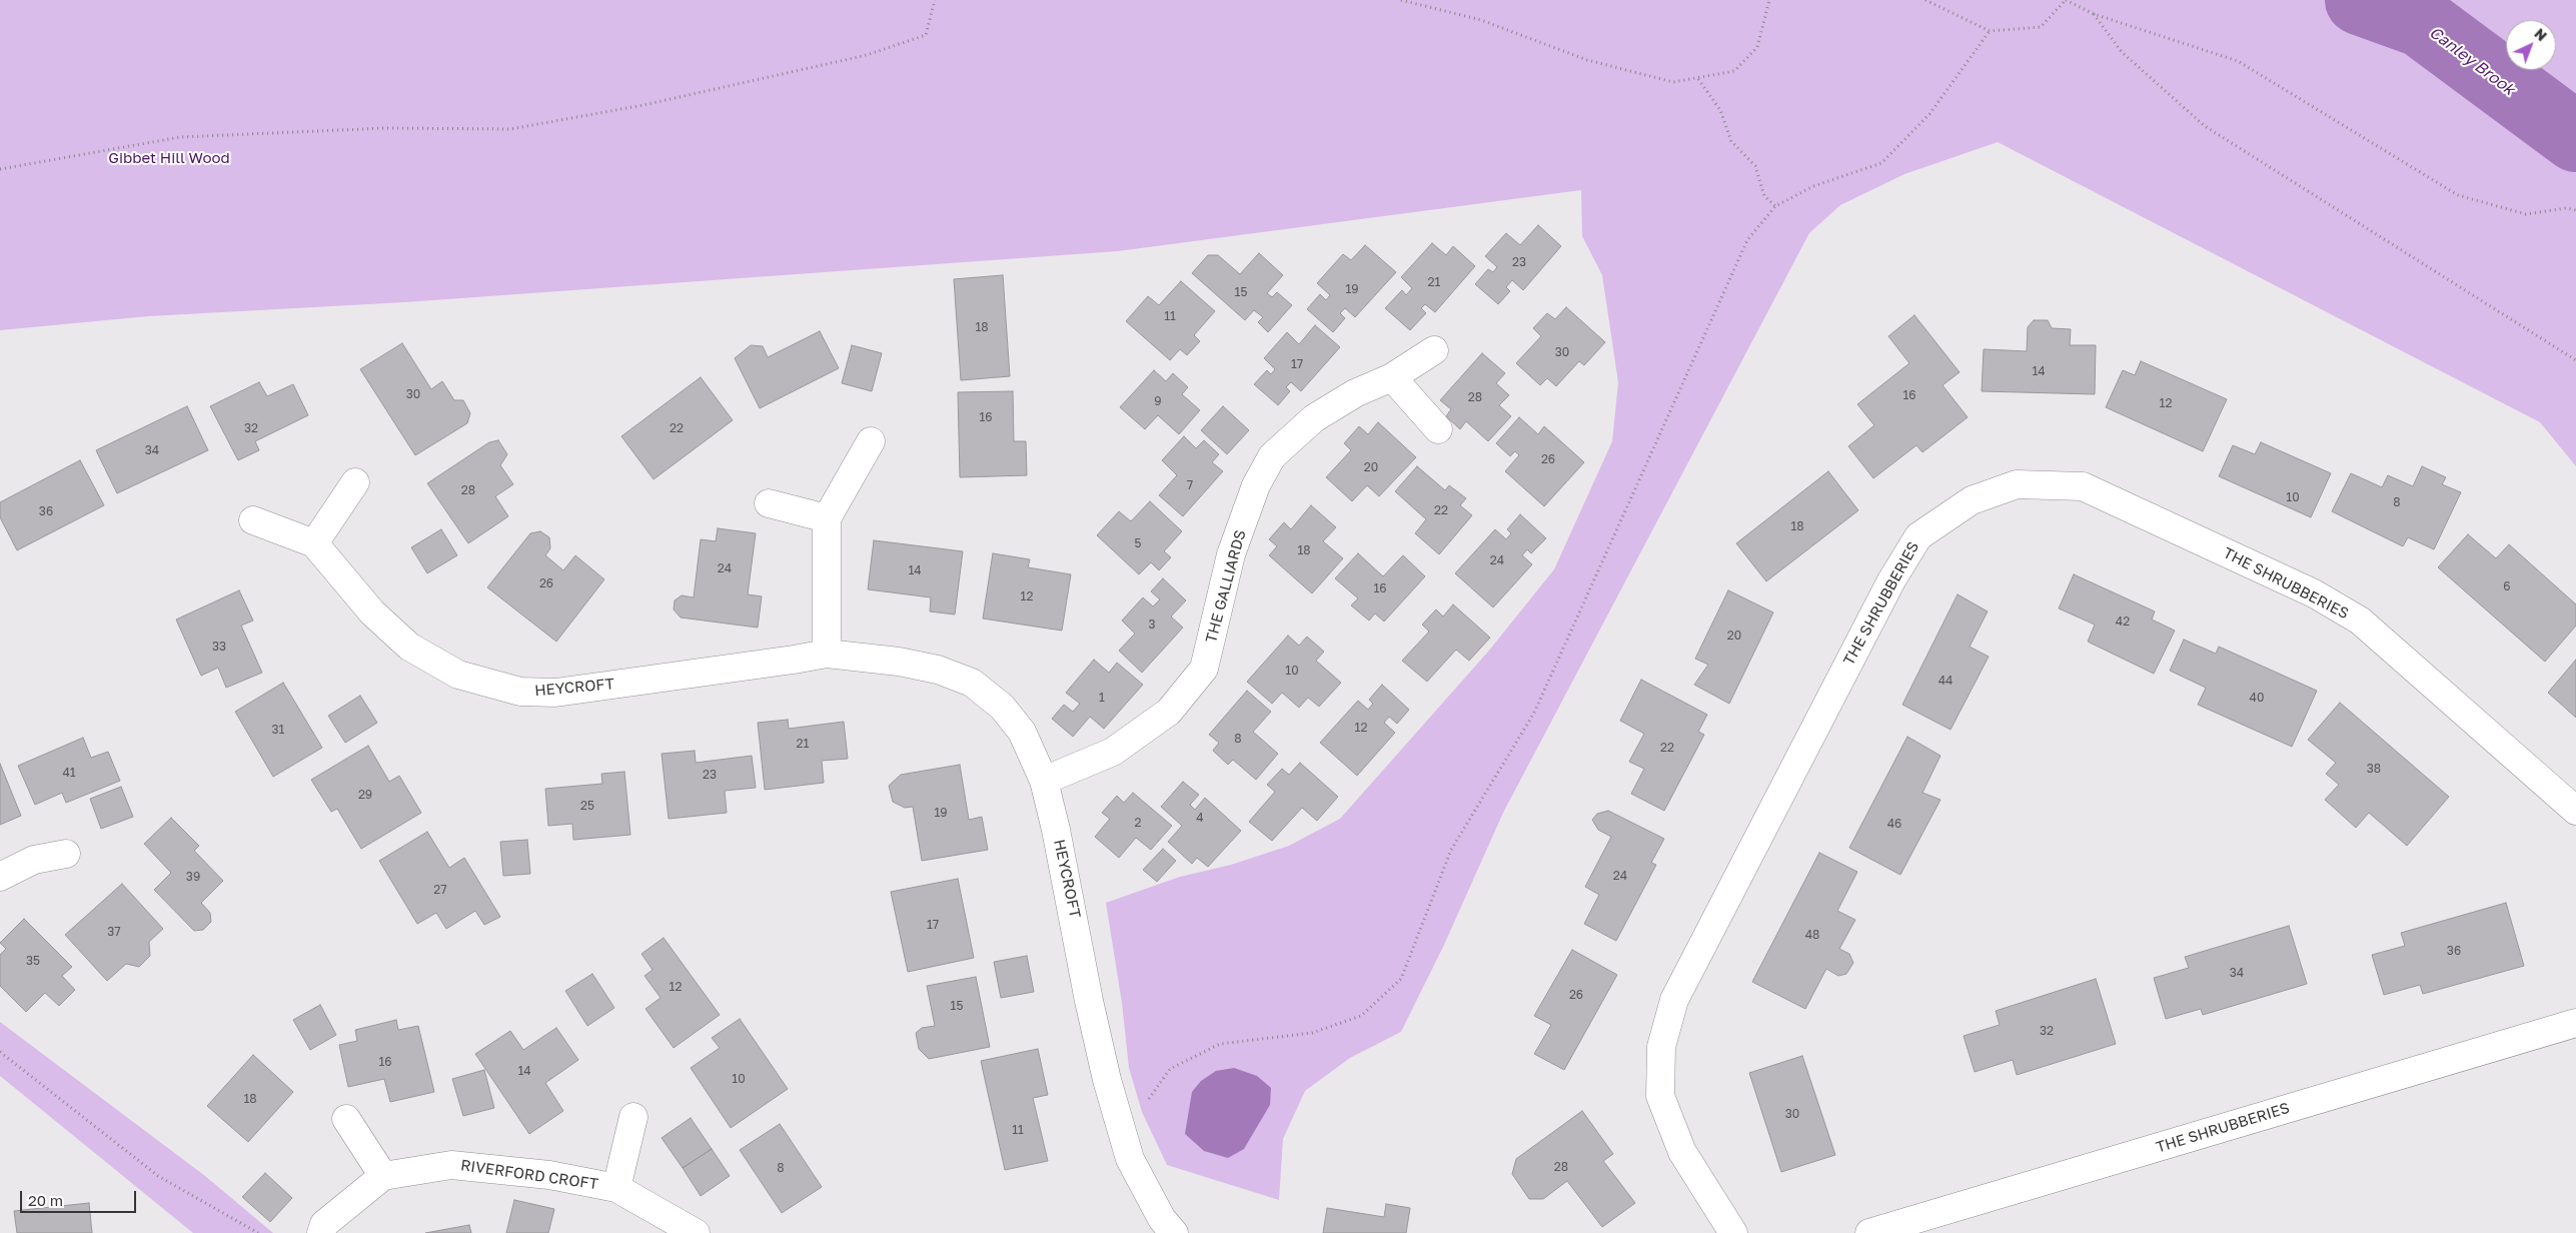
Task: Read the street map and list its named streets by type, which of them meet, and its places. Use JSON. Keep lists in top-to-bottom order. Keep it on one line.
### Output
{"streets":{"street":["THE SHRUBBERIES","THE GALLIARDS","HEYCROFT","RIVERFORD CROFT"]},"crossings":[["THE GALLIARDS","HEYCROFT"]],"water":["Canley Brook"],"parks":["Gibbet Hill Wood"],"house_numbers":["23","21","19","15","11","18","30","17","14","30","16","28","9","12","16","32","22","34","26","20","7","28","10","8","22","36","18","5","18","24","24","14","26","6","16","12","42","3","20","33","10","44","1","40","12","31","8","21","22","38","41","23","29","25","19","4","2","46","24","39","27","17","37","48","36","35","34","12","26","15","32","16","14","10","18","30","11","28","8"],"scale_bar":"20 m","north":"top right"}
